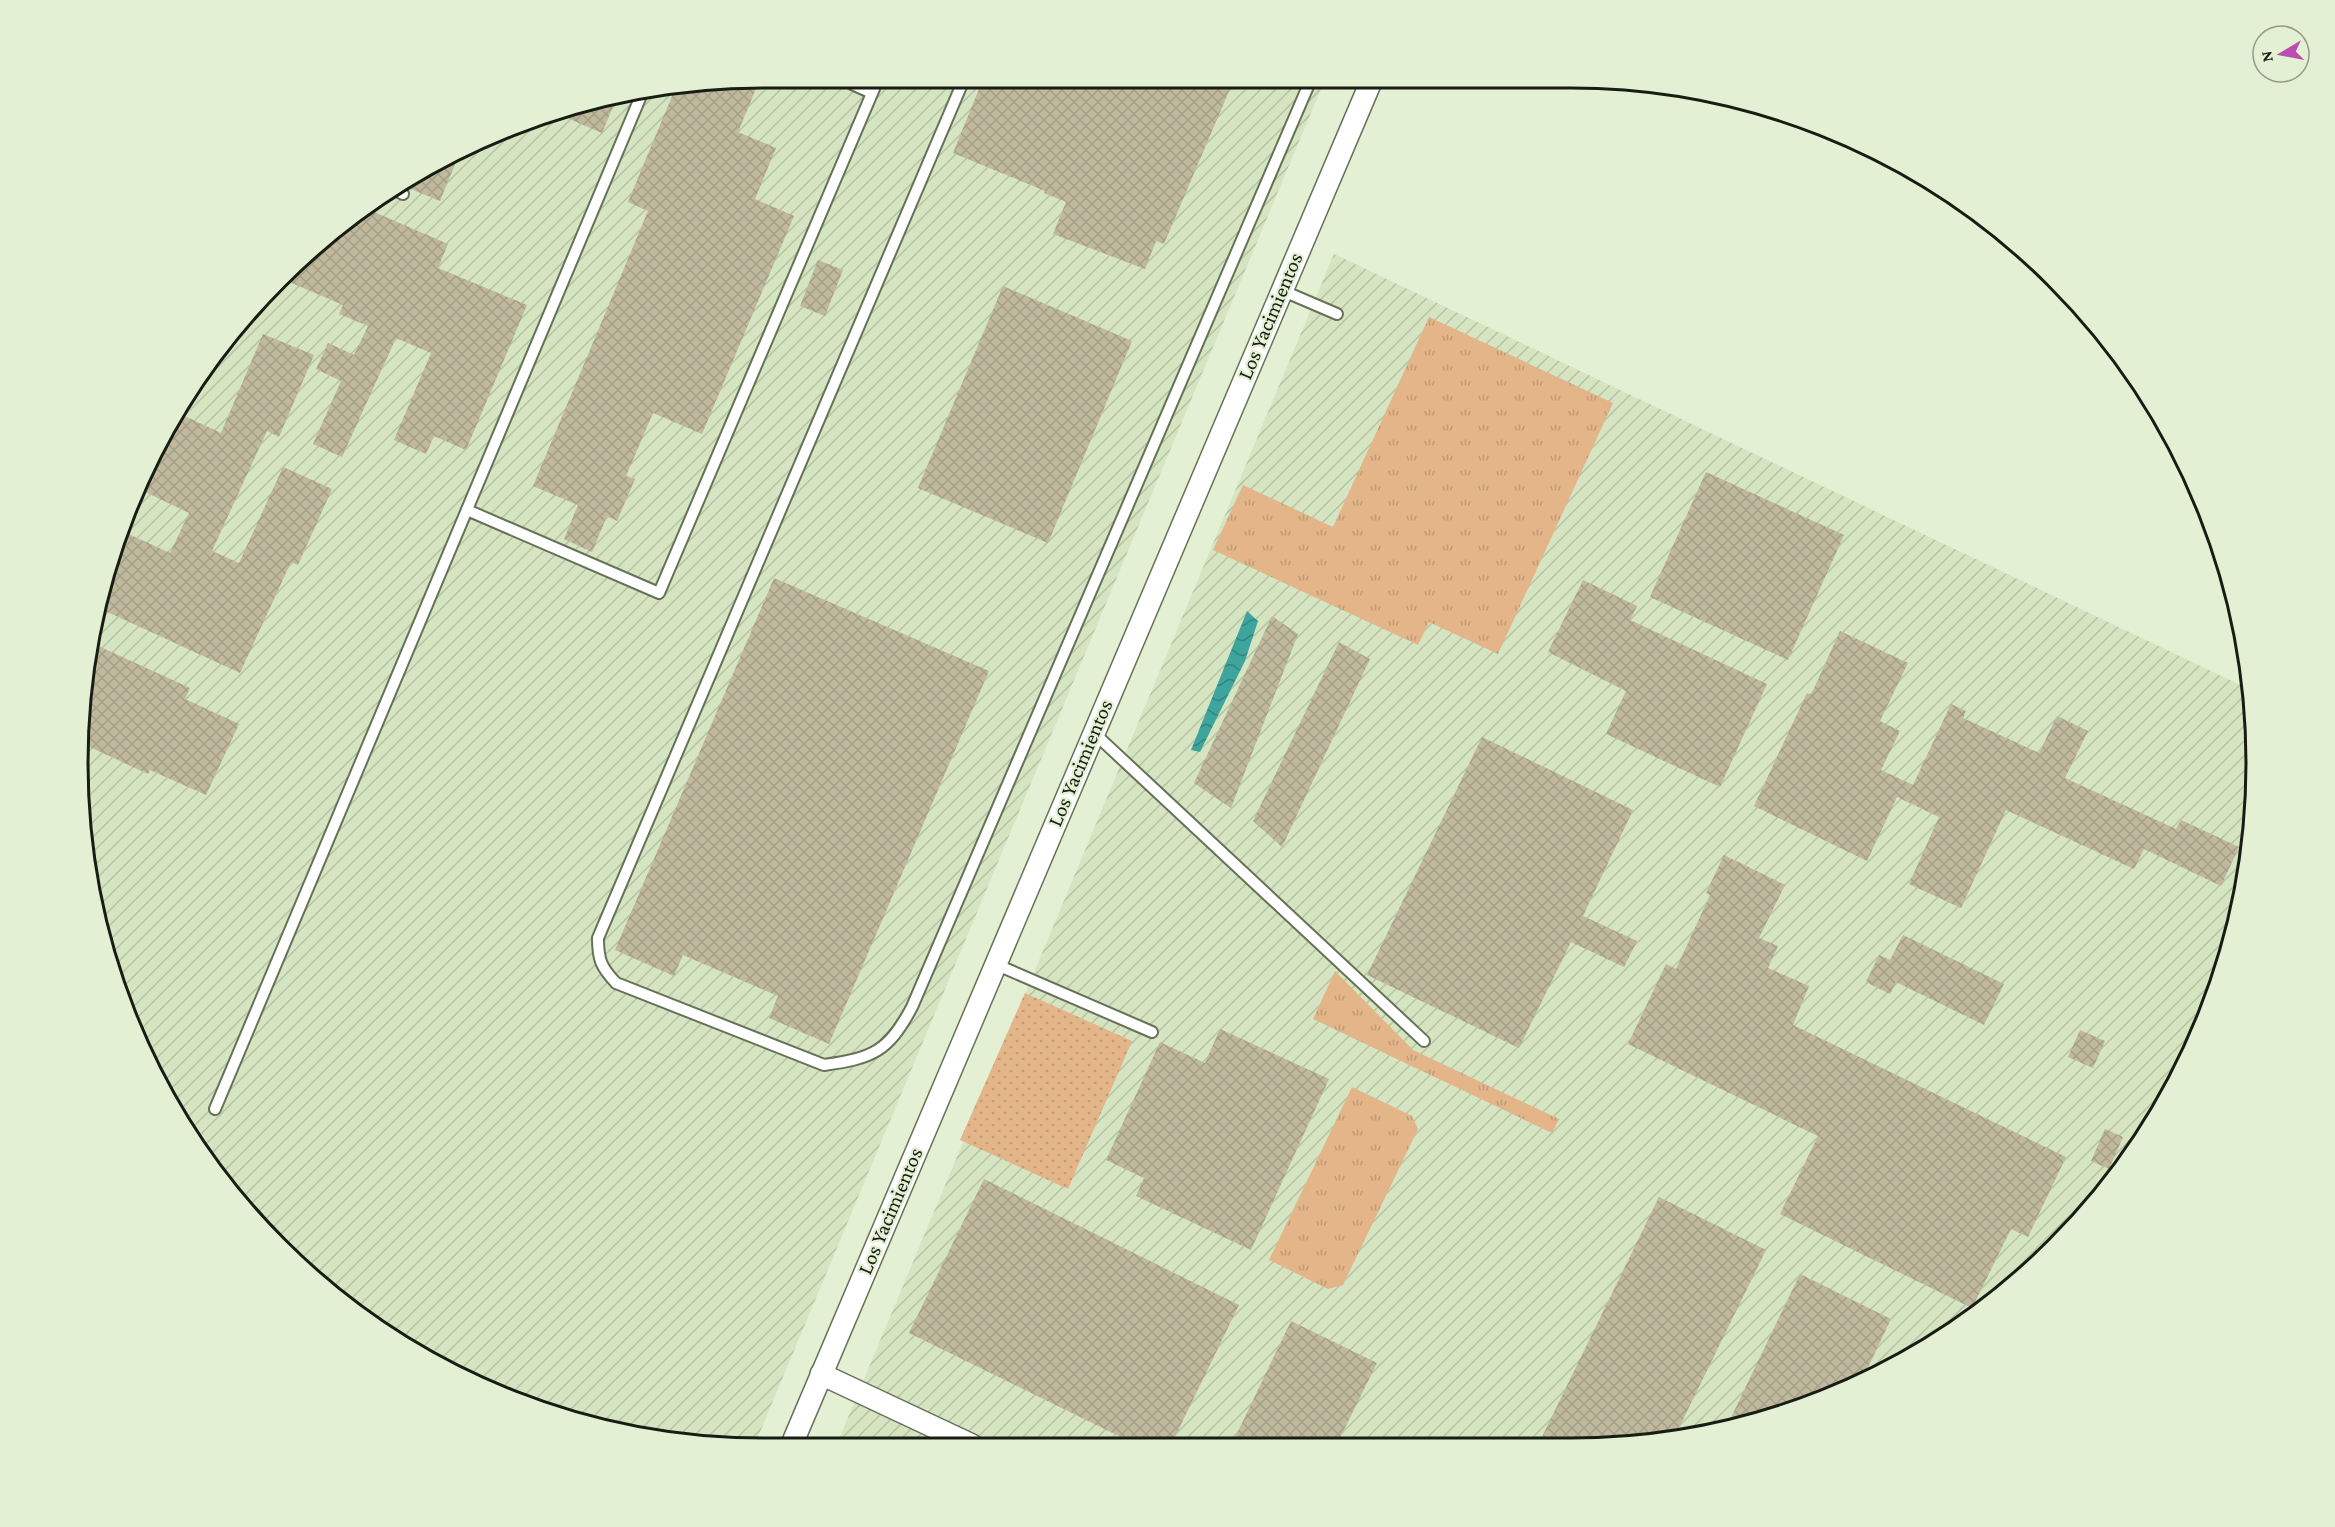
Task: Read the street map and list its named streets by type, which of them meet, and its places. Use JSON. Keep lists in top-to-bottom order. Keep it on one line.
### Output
{"streets":{"street":["Los Yacimientos"]},"north":"left"}
